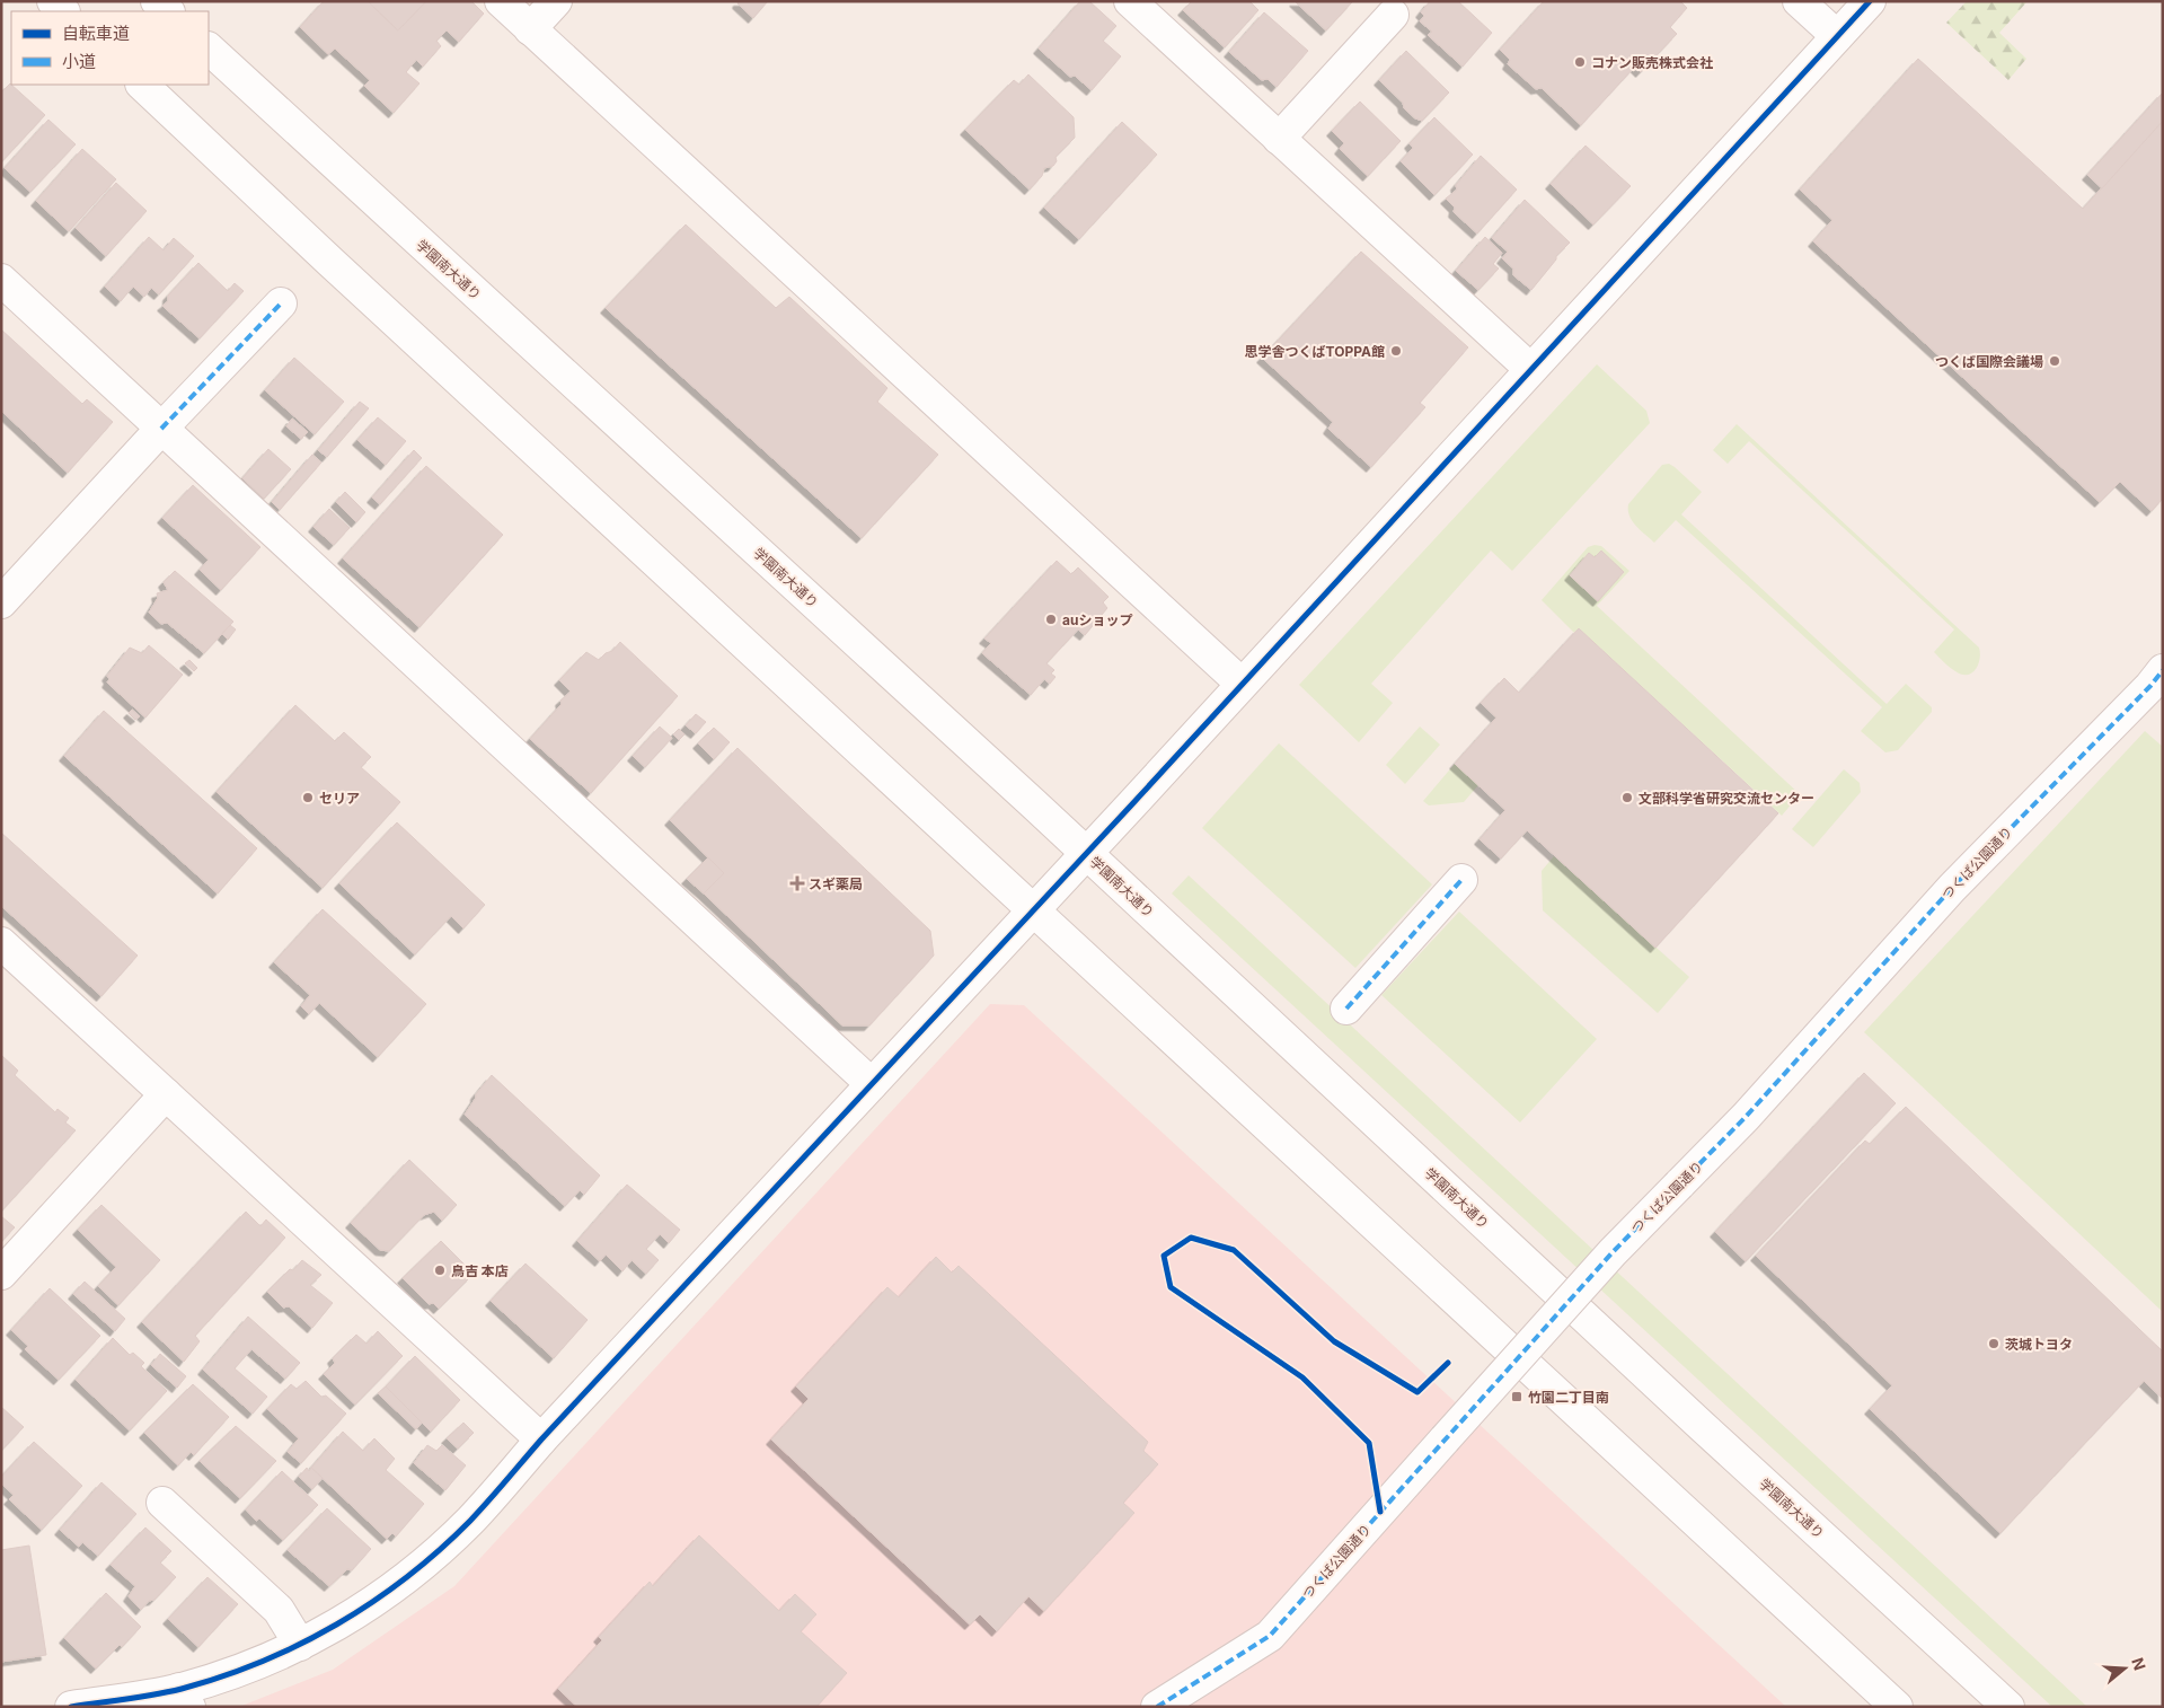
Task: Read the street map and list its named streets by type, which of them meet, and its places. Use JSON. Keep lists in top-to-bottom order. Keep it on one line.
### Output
{"streets":{"street":["学園南大通り","つくば公園通り"]},"places":{"other":["コナン販売株式会社","思学舎つくばTOPPA館","つくば国際会議場","auショップ","セリア","文部科学省研究交流センター","鳥吉 本店","茨城トヨタ"],"health":["スギ薬局"],"transit":["竹園二丁目南"]},"legend":["自転車道","小道"],"north":"right"}
